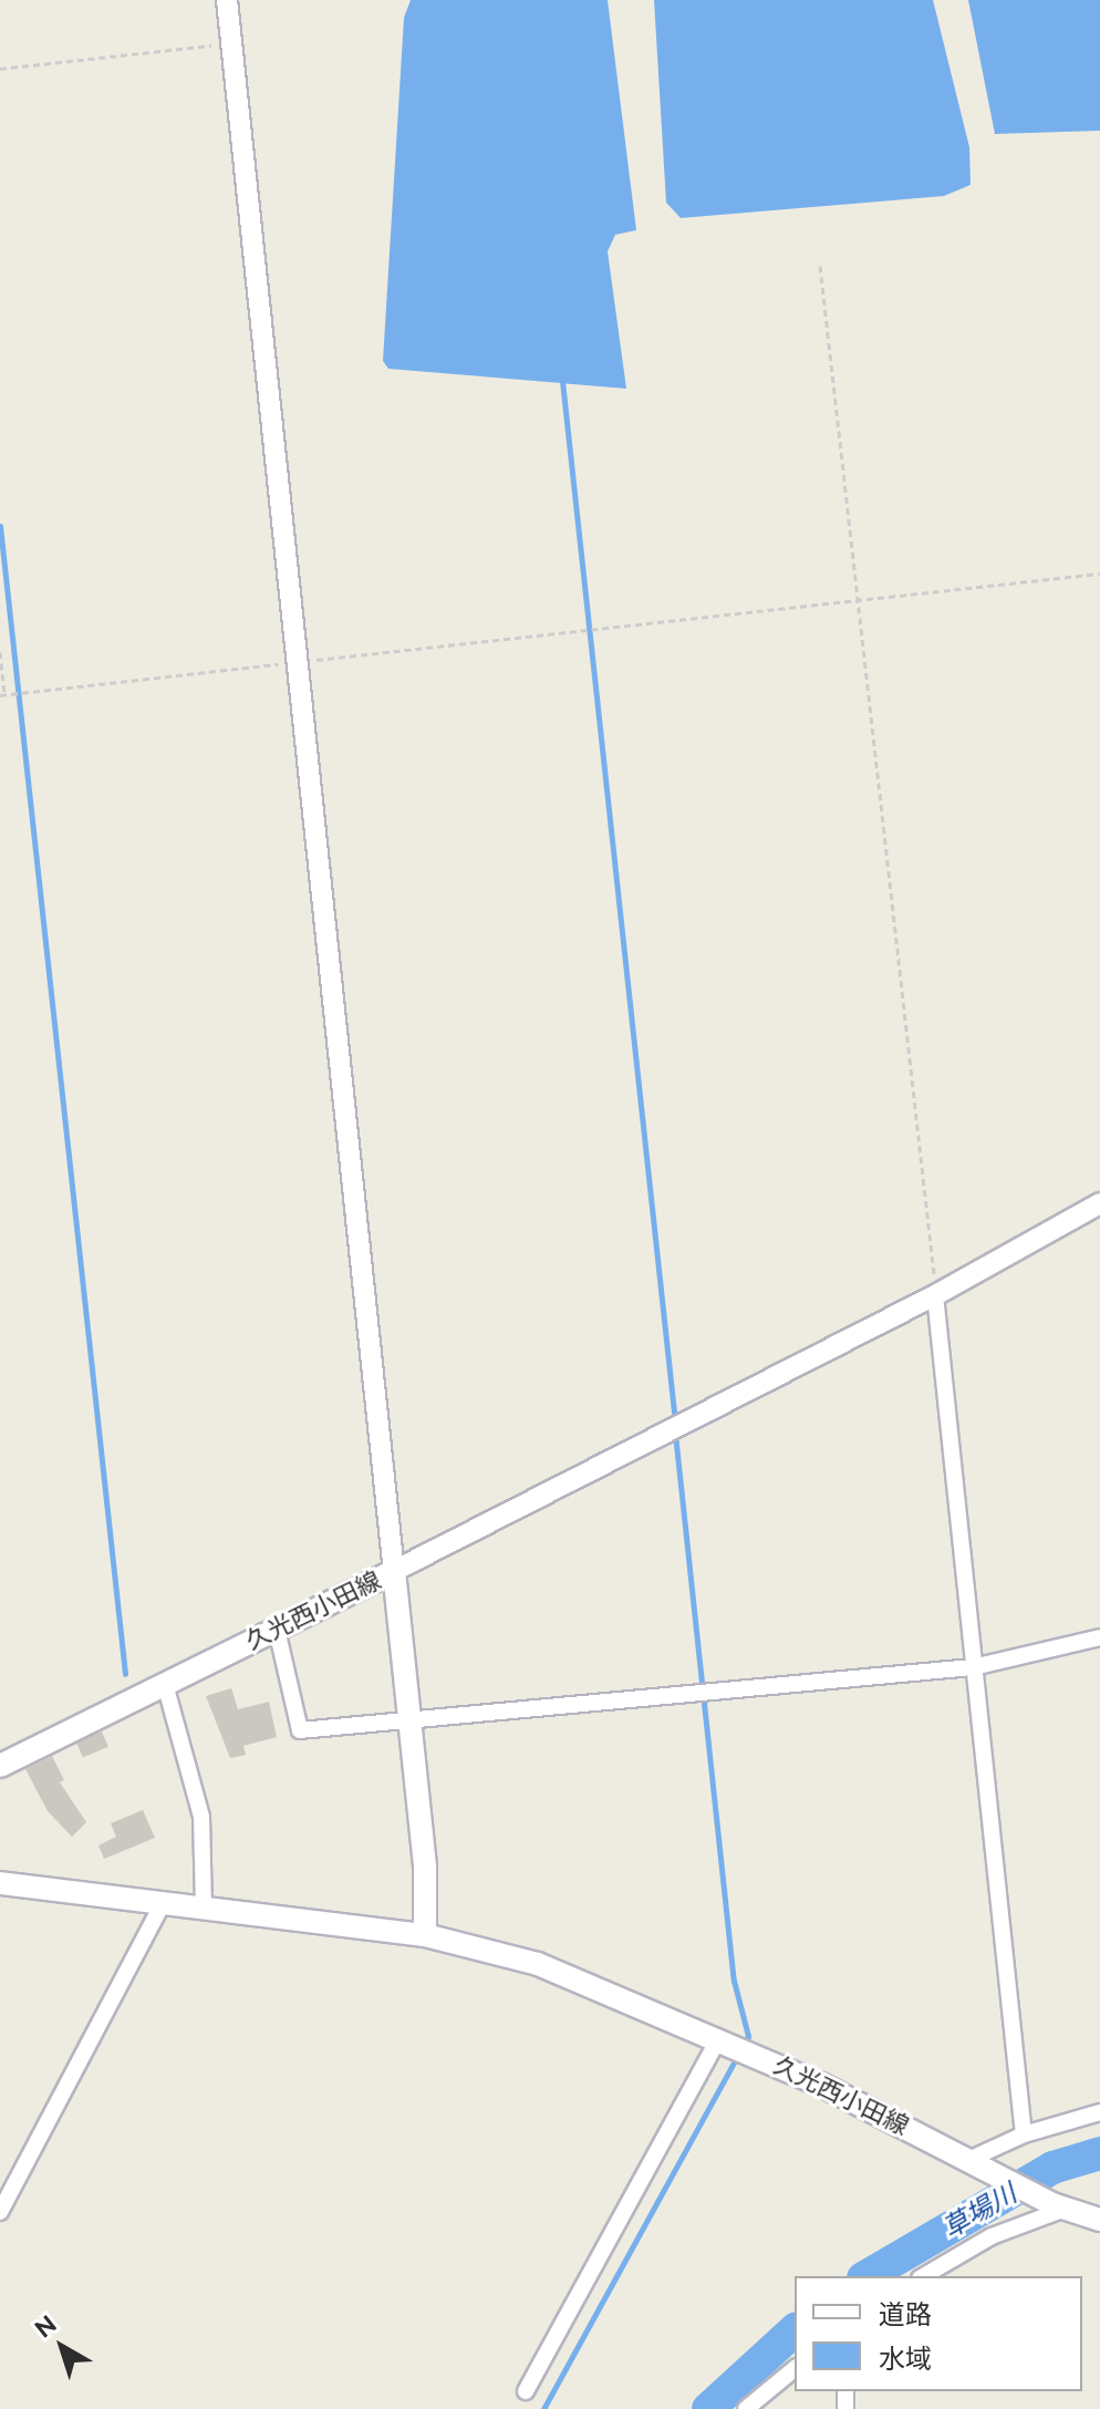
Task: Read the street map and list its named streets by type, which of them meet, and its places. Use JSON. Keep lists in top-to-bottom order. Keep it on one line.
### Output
{"streets":{"main road":["久光西小田線"]},"water":["草場川"],"legend":["道路","水域"],"north":"top left"}
